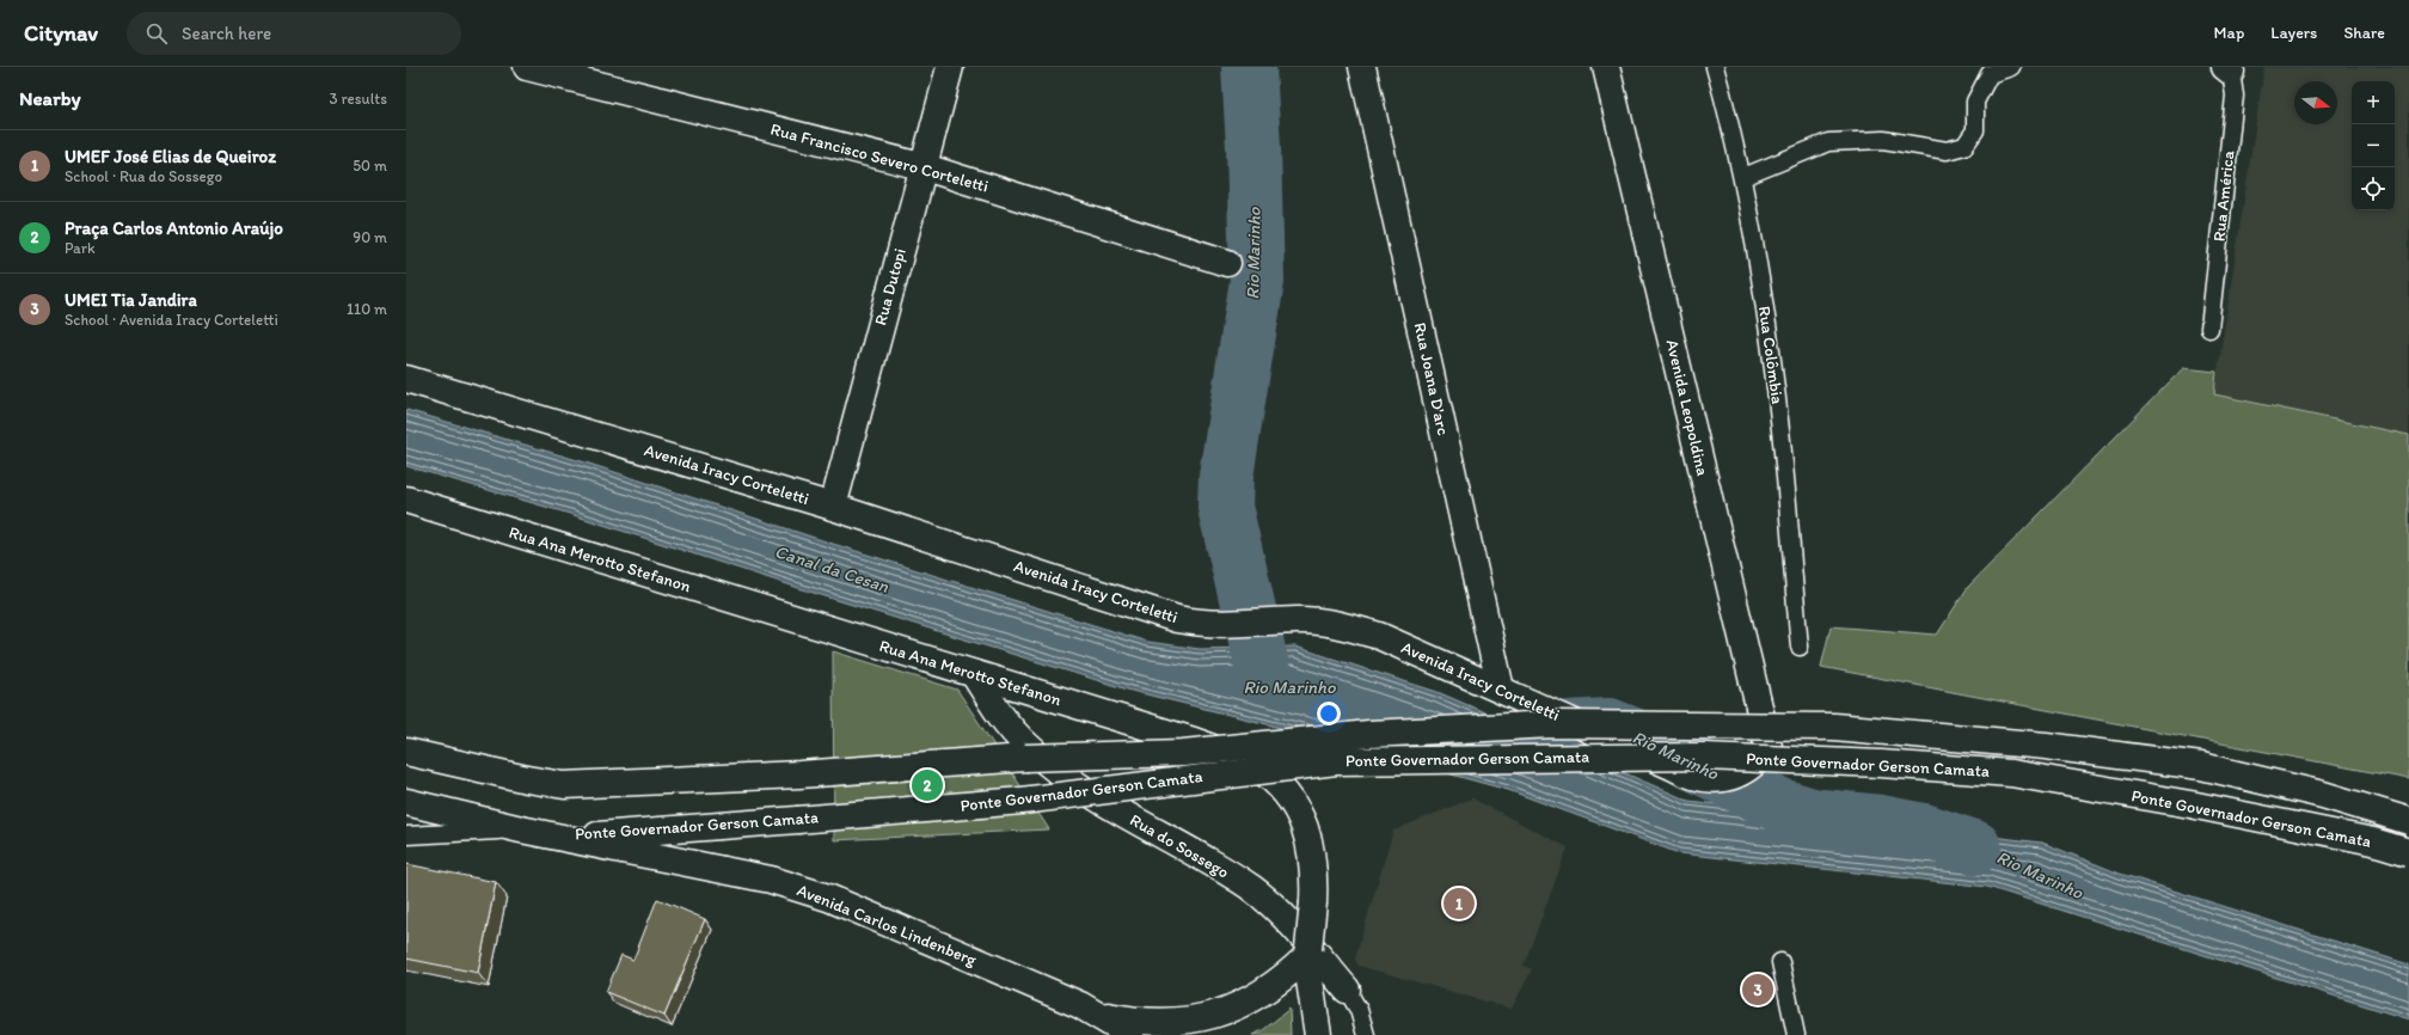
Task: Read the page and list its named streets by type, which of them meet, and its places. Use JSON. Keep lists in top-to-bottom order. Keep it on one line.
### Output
{"streets":{"main road":["Rua Francisco Severo Corteletti","Rua Dutopi","Rua Joana D'arc","Avenida Leopoldina","Avenida Iracy Corteletti","Rua Ana Merotto Stefanon","Ponte Governador Gerson Camata","Rua do Sossego","Avenida Carlos Lindenberg"],"lane":["Rua América","Rua Colômbia"]},"crossings":[["Rua Francisco Severo Corteletti","Rua Dutopi"],["Rua Dutopi","Avenida Iracy Corteletti"],["Rua Joana D'arc","Avenida Iracy Corteletti"],["Avenida Leopoldina","Avenida Iracy Corteletti"],["Rua Ana Merotto Stefanon","Rua do Sossego"],["Ponte Governador Gerson Camata","Avenida Carlos Lindenberg"]],"water":["Rio Marinho","Canal da Cesan"],"north":"right","page":{"header":"Citynav","search":"Search here","nav":["Map","Layers","Share"],"heading":["Nearby","3 results"],"map_buttons":["+","−"],"list":[{"mark":"1","name":"UMEF José Elias de Queiroz","note":"School · Rua do Sossego","value":"50 m"},{"mark":"2","name":"Praça Carlos Antonio Araújo","note":"Park","value":"90 m"},{"mark":"3","name":"UMEI Tia Jandira","note":"School · Avenida Iracy Corteletti","value":"110 m"}],"pins":["2","1","3"]}}
